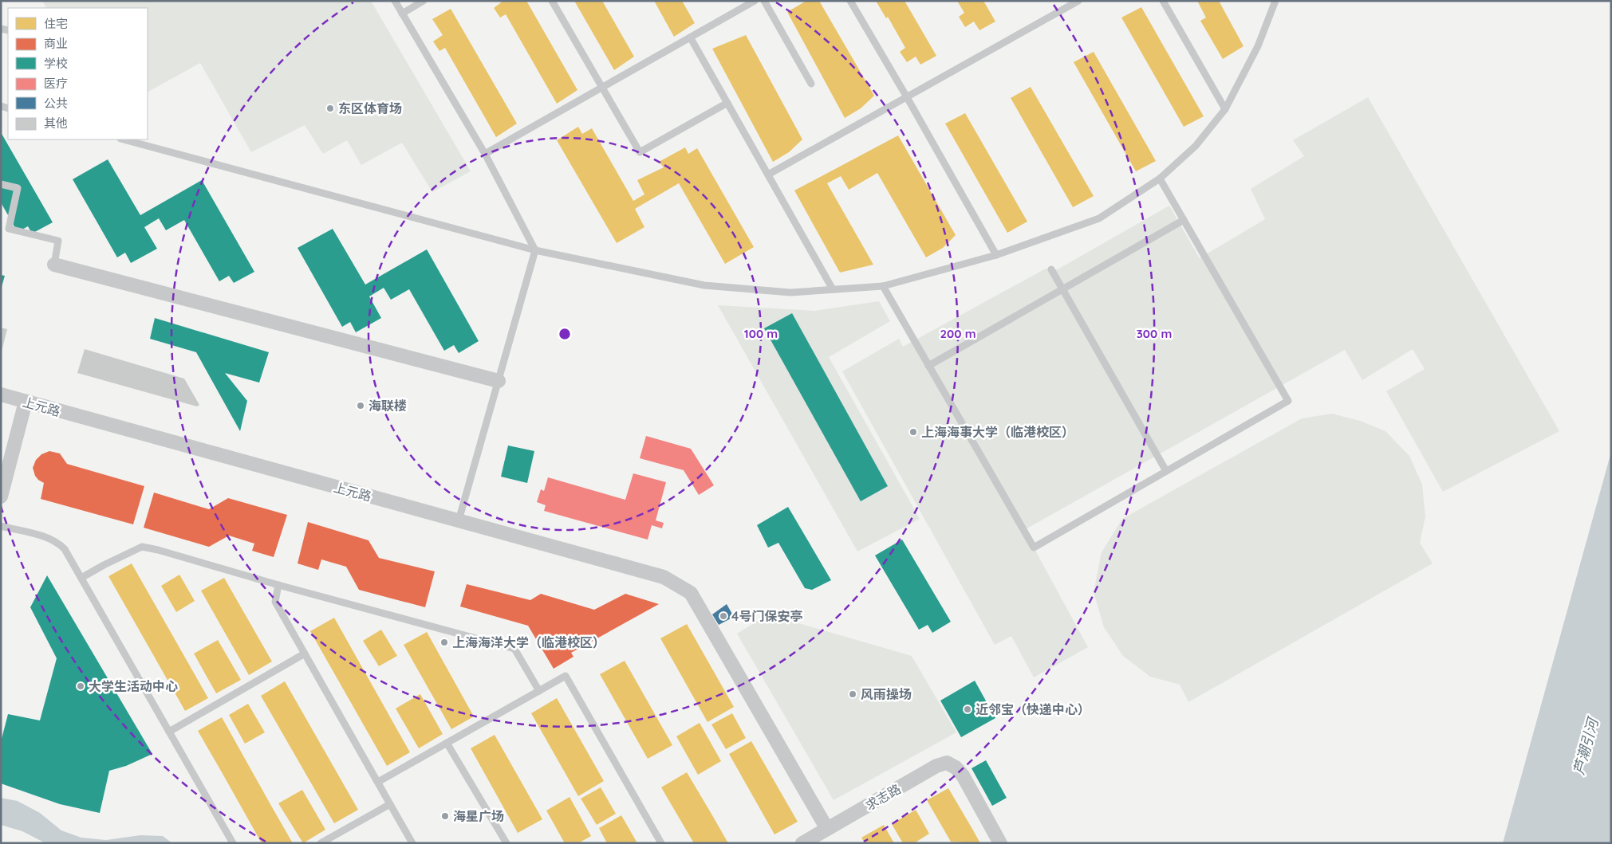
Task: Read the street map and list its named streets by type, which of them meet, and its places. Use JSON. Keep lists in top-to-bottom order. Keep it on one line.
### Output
{"streets":{"street":["上元路","求志路"]},"crossings":[["上元路","求志路"]],"water":["芦潮引河"],"places":["东区体育场","海联楼","上海海事大学（临港校区）","4号门保安亭","上海海洋大学（临港校区）","大学生活动中心","风雨操场","近邻宝（快递中心）","海星广场"],"legend":["住宅","商业","学校","医疗","公共","其他"],"rings":["100 m","200 m","300 m"]}
